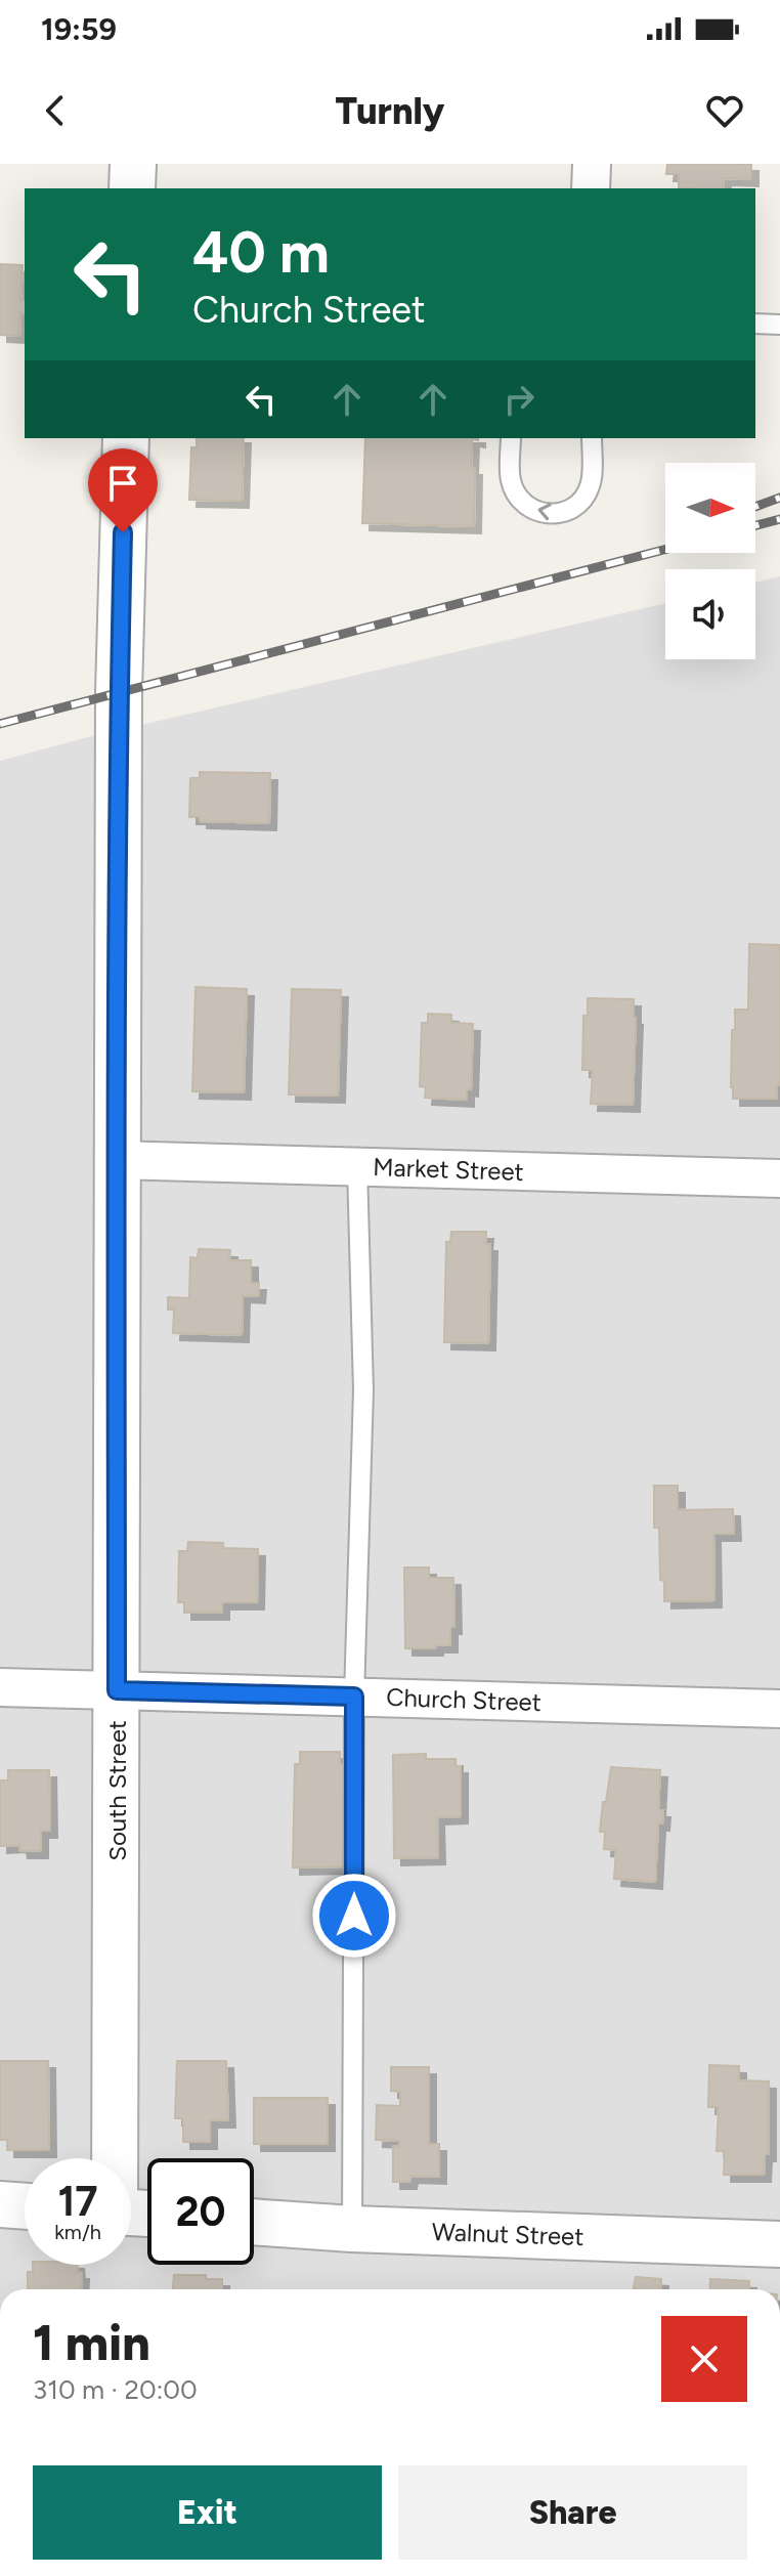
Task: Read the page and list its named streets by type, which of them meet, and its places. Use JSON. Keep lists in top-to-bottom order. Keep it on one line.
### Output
{"streets":{"street":["Market Street","Church Street","South Street","Walnut Street"]},"crossings":[["Market Street","South Street"],["Church Street","South Street"]],"north":"right","page":{"status":"19:59","header":"Turnly","turn":["40 m","Church Street"],"speed":"17 km/h","limit":"20","heading":["1 min","310 m · 20:00"],"buttons":["Exit","Share"]}}
